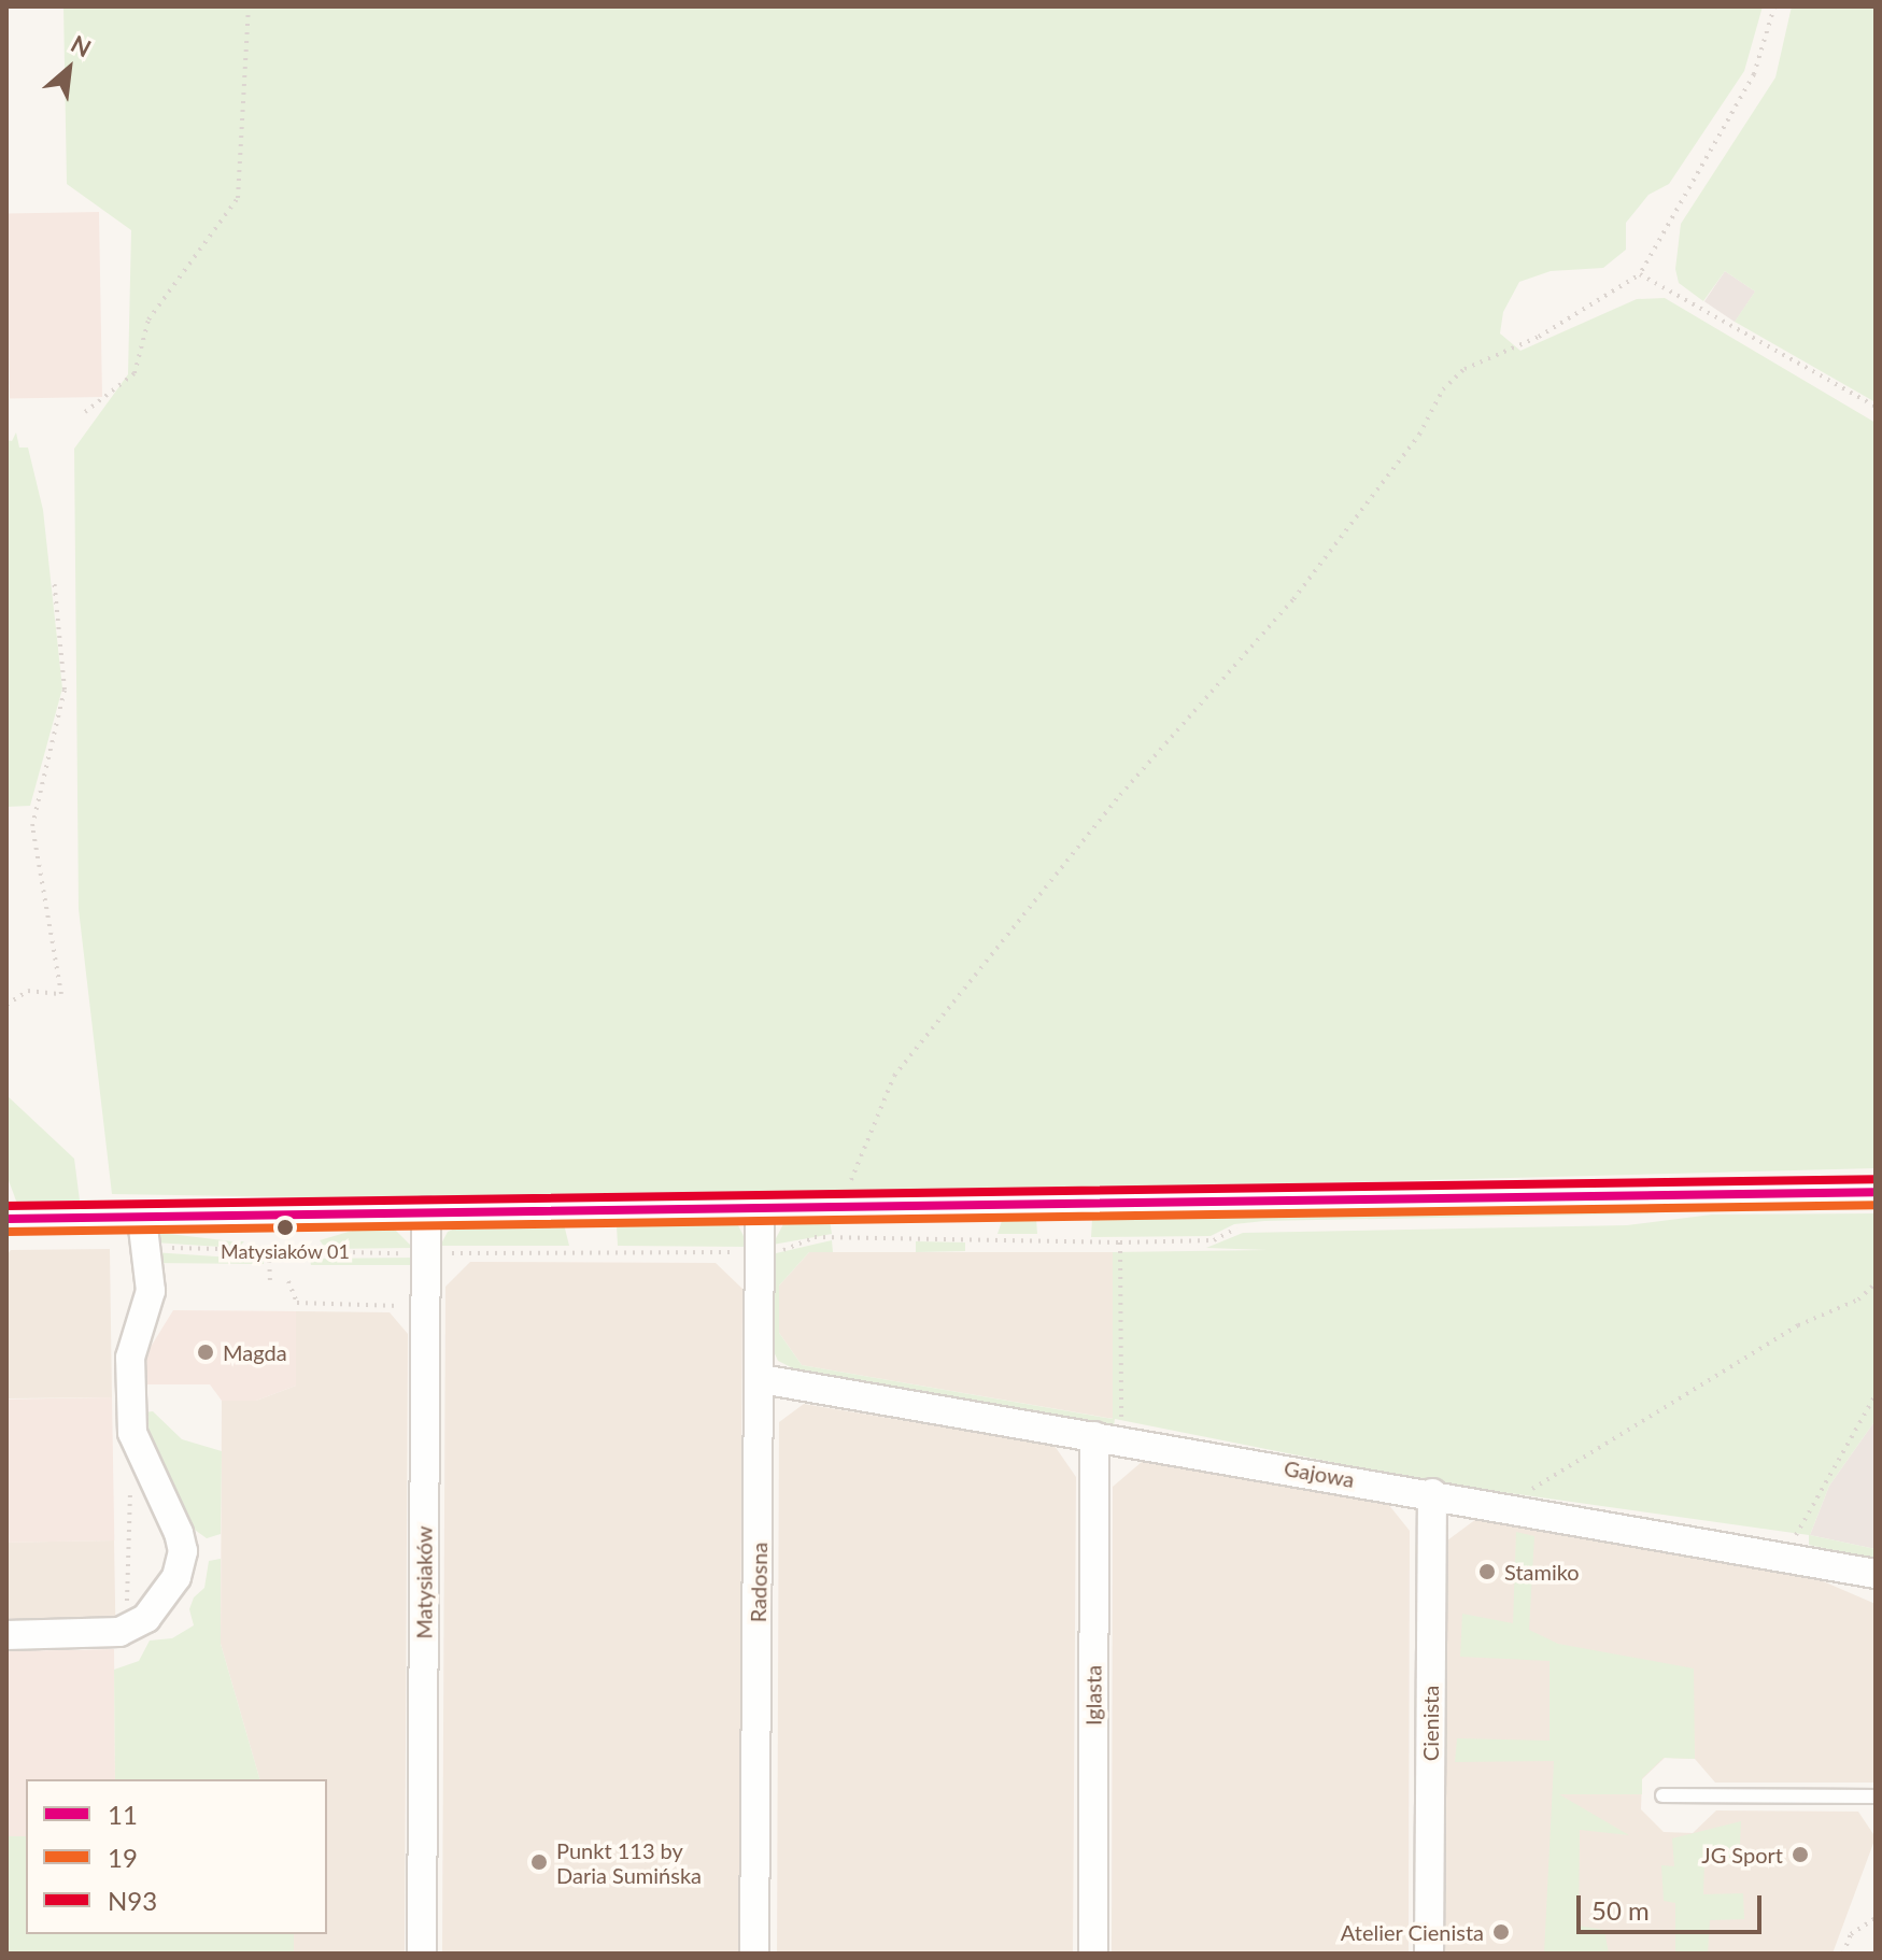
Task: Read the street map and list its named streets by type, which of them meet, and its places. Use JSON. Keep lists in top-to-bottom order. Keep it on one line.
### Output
{"streets":{"street":["Gajowa","Matysiaków","Radosna","Iglasta","Cienista"]},"crossings":[["Gajowa","Radosna"],["Gajowa","Iglasta"],["Gajowa","Cienista"]],"places":["Matysiaków 01","Magda","Stamiko","JG Sport","Punkt 113 by Daria Sumińska","Atelier Cienista"],"lines":["transit line N93","transit line 11","transit line 19"],"legend":["11","19","N93"],"scale_bar":"50 m","north":"top right"}
